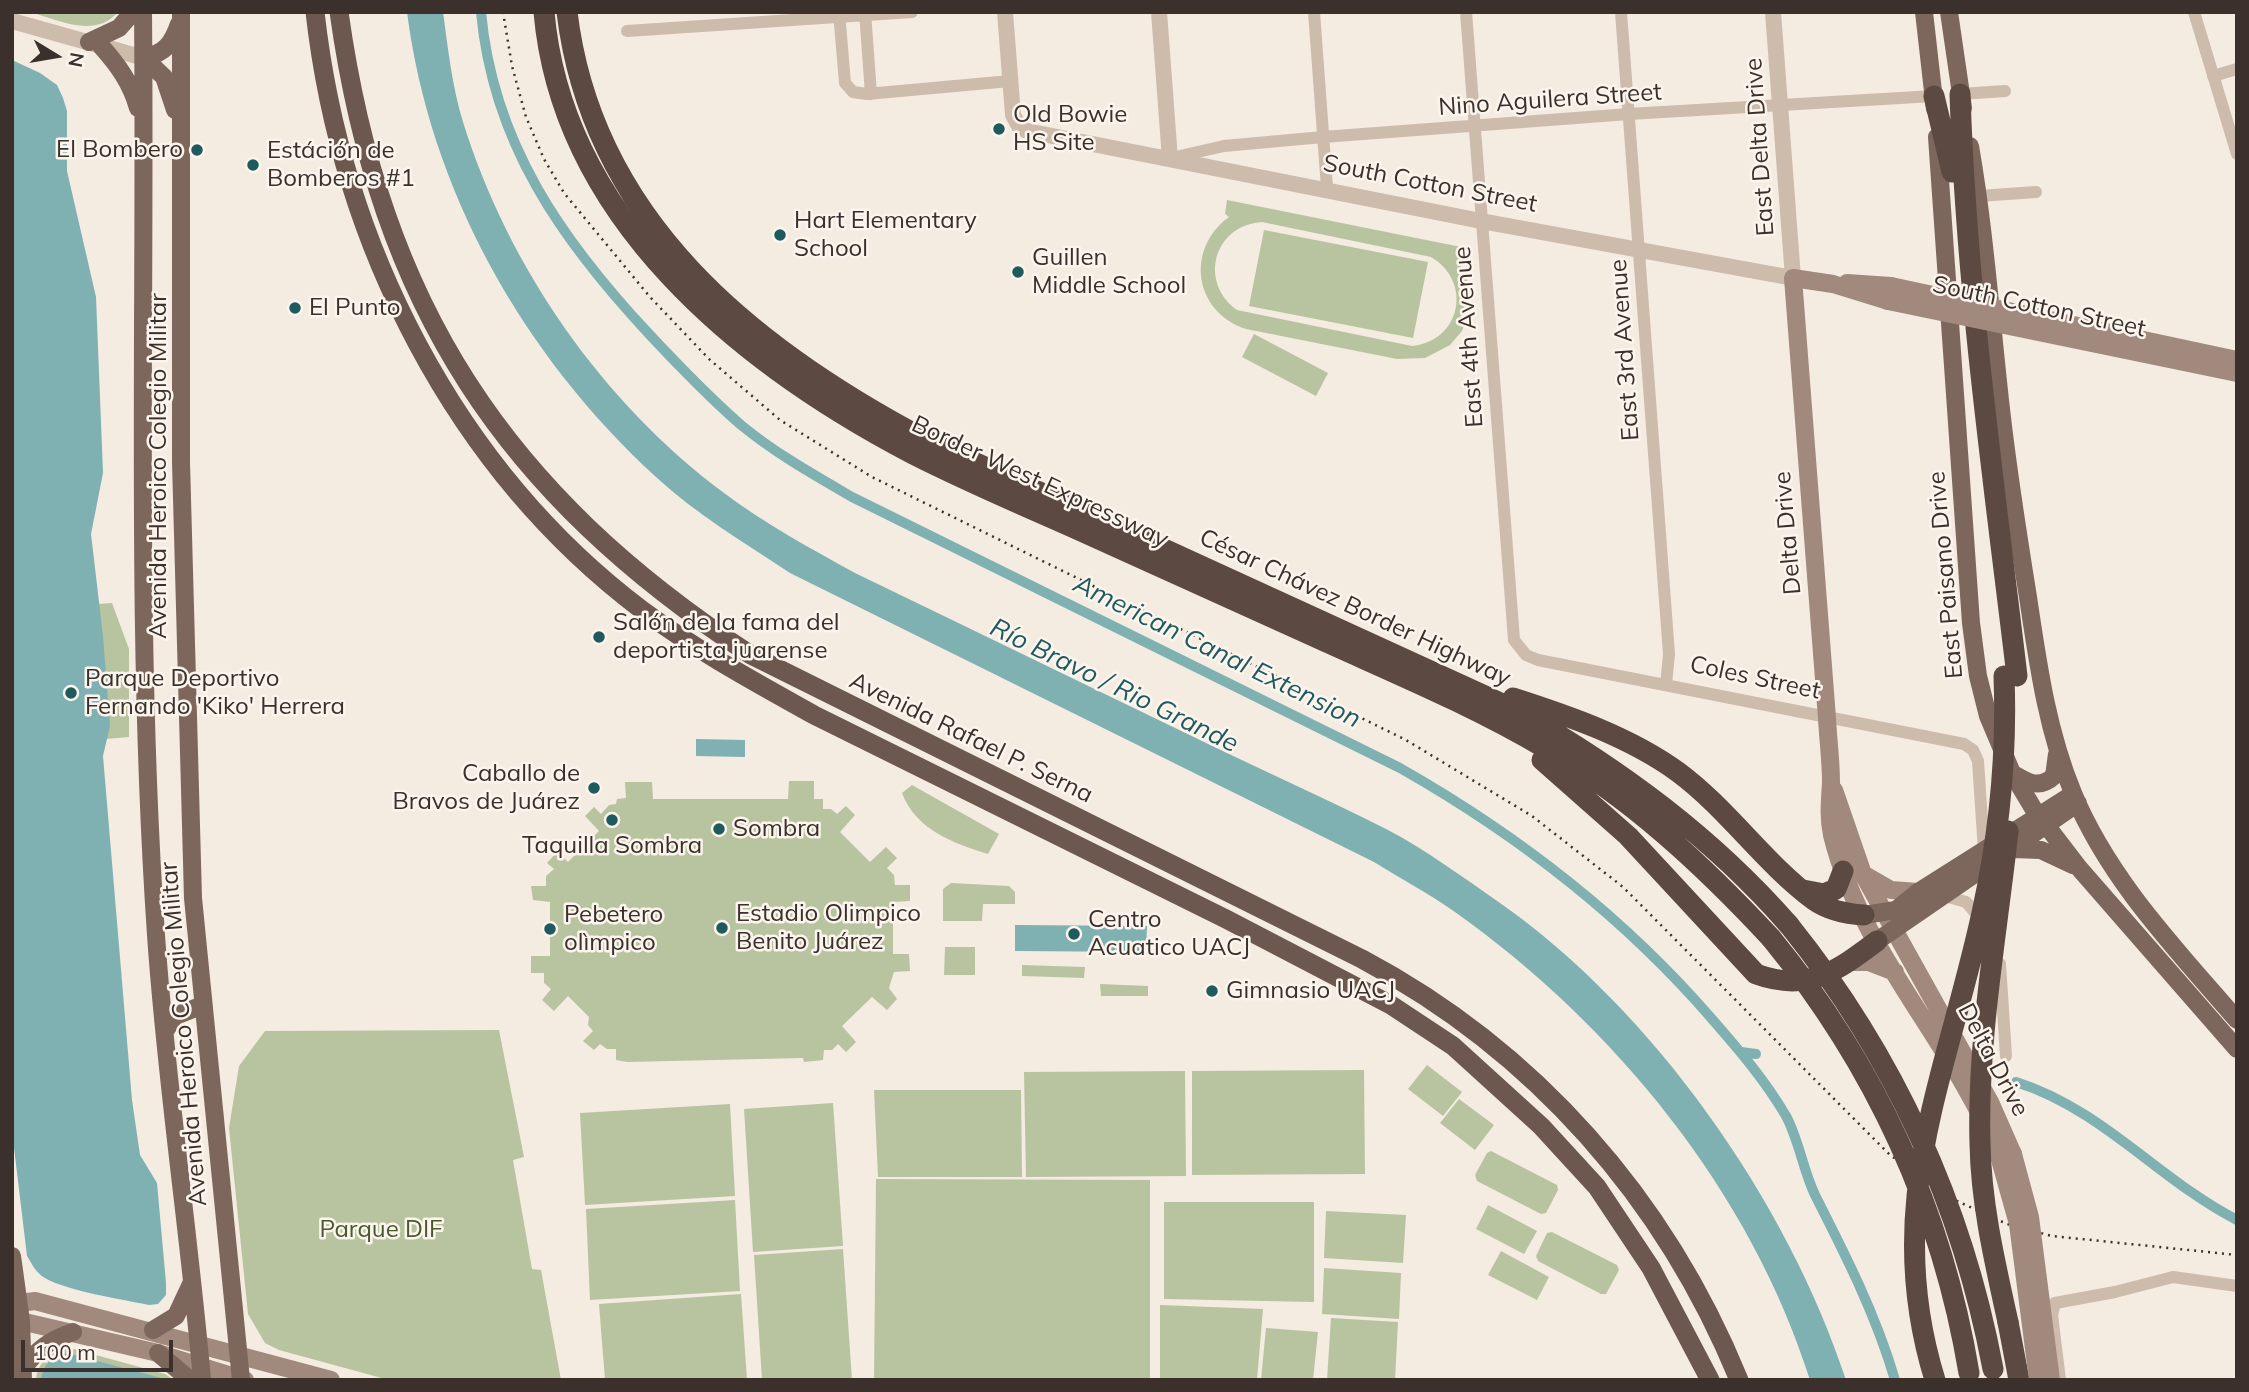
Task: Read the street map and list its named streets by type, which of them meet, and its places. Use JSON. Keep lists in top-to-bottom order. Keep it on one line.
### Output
{"streets":{"highway":["Border West Expressway","César Chávez Border Highway","Avenida Rafael P. Serna"],"main road":["South Cotton Street","Avenida Heroico Colegio Militar","Delta Drive","East Paisano Drive"],"street":["Nino Aguilera Street","East Delta Drive","East 4th Avenue","East 3rd Avenue","Coles Street"]},"crossings":[["Nino Aguilera Street","East Delta Drive"],["Nino Aguilera Street","South Cotton Street"],["Nino Aguilera Street","East 4th Avenue"],["Nino Aguilera Street","East 3rd Avenue"],["Nino Aguilera Street","East Paisano Drive"],["East Delta Drive","South Cotton Street"],["East Delta Drive","Delta Drive"],["South Cotton Street","East 4th Avenue"],["South Cotton Street","East 3rd Avenue"],["South Cotton Street","Delta Drive"],["East 4th Avenue","Coles Street"],["East 3rd Avenue","Coles Street"],["Border West Expressway","César Chávez Border Highway"],["Delta Drive","Coles Street"]],"water":["American Canal Extension","Río Bravo / Rio Grande"],"parks":["Parque DIF"],"places":["Old Bowie HS Site","El Bombero","Estáción de Bomberos #1","Hart Elementary School","Guillen Middle School","El Punto","Salón de la fama del deportista juarense","Parque Deportivo Fernando 'Kiko' Herrera","Caballo de Bravos de Juárez","Taquilla Sombra","Sombra","Estadio Olimpico Benito Juárez","Pebetero olìmpico","Centro Acuatico UACJ","Gimnasio UACJ"],"scale_bar":"100 m","north":"right"}
